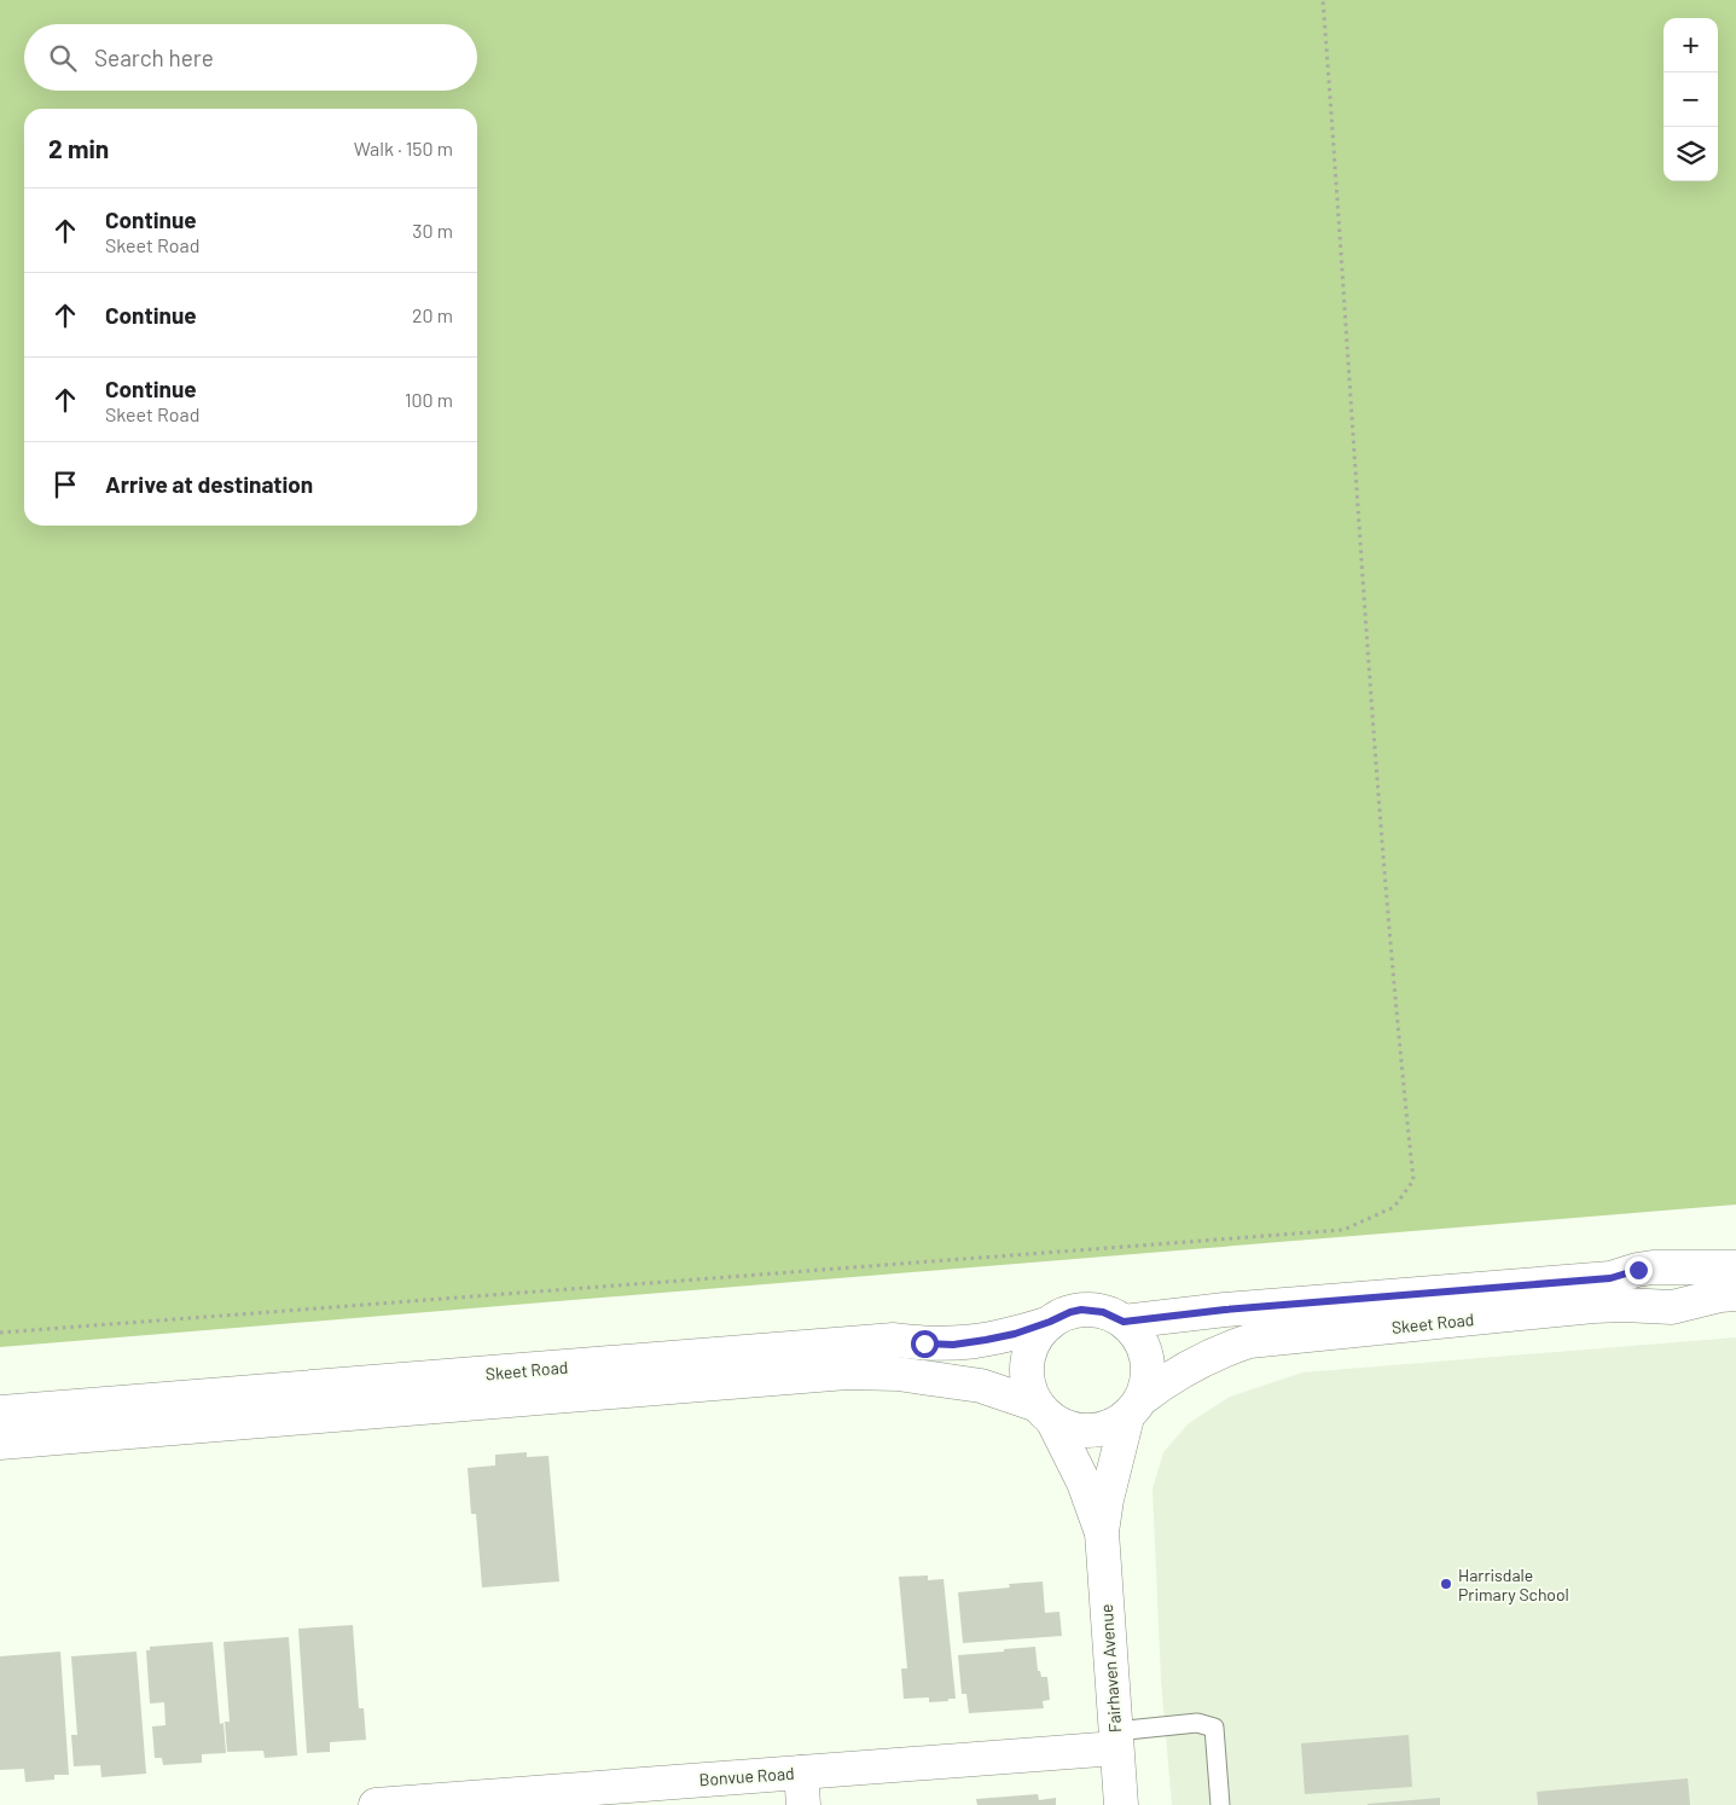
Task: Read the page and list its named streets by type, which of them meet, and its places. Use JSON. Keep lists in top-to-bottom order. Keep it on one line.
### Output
{"streets":{"street":["Skeet Road","Fairhaven Avenue","Bonvue Road"]},"crossings":[["Skeet Road","Fairhaven Avenue"],["Fairhaven Avenue","Bonvue Road"]],"places":["Harrisdale Primary School"],"page":{"map_buttons":["+","−"],"search":"Search here","heading":["2 min","Walk · 150 m"],"list":[["Continue","Skeet Road","30 m"],["Continue","20 m"],["Continue","Skeet Road","100 m"],"Arrive at destination"]}}
